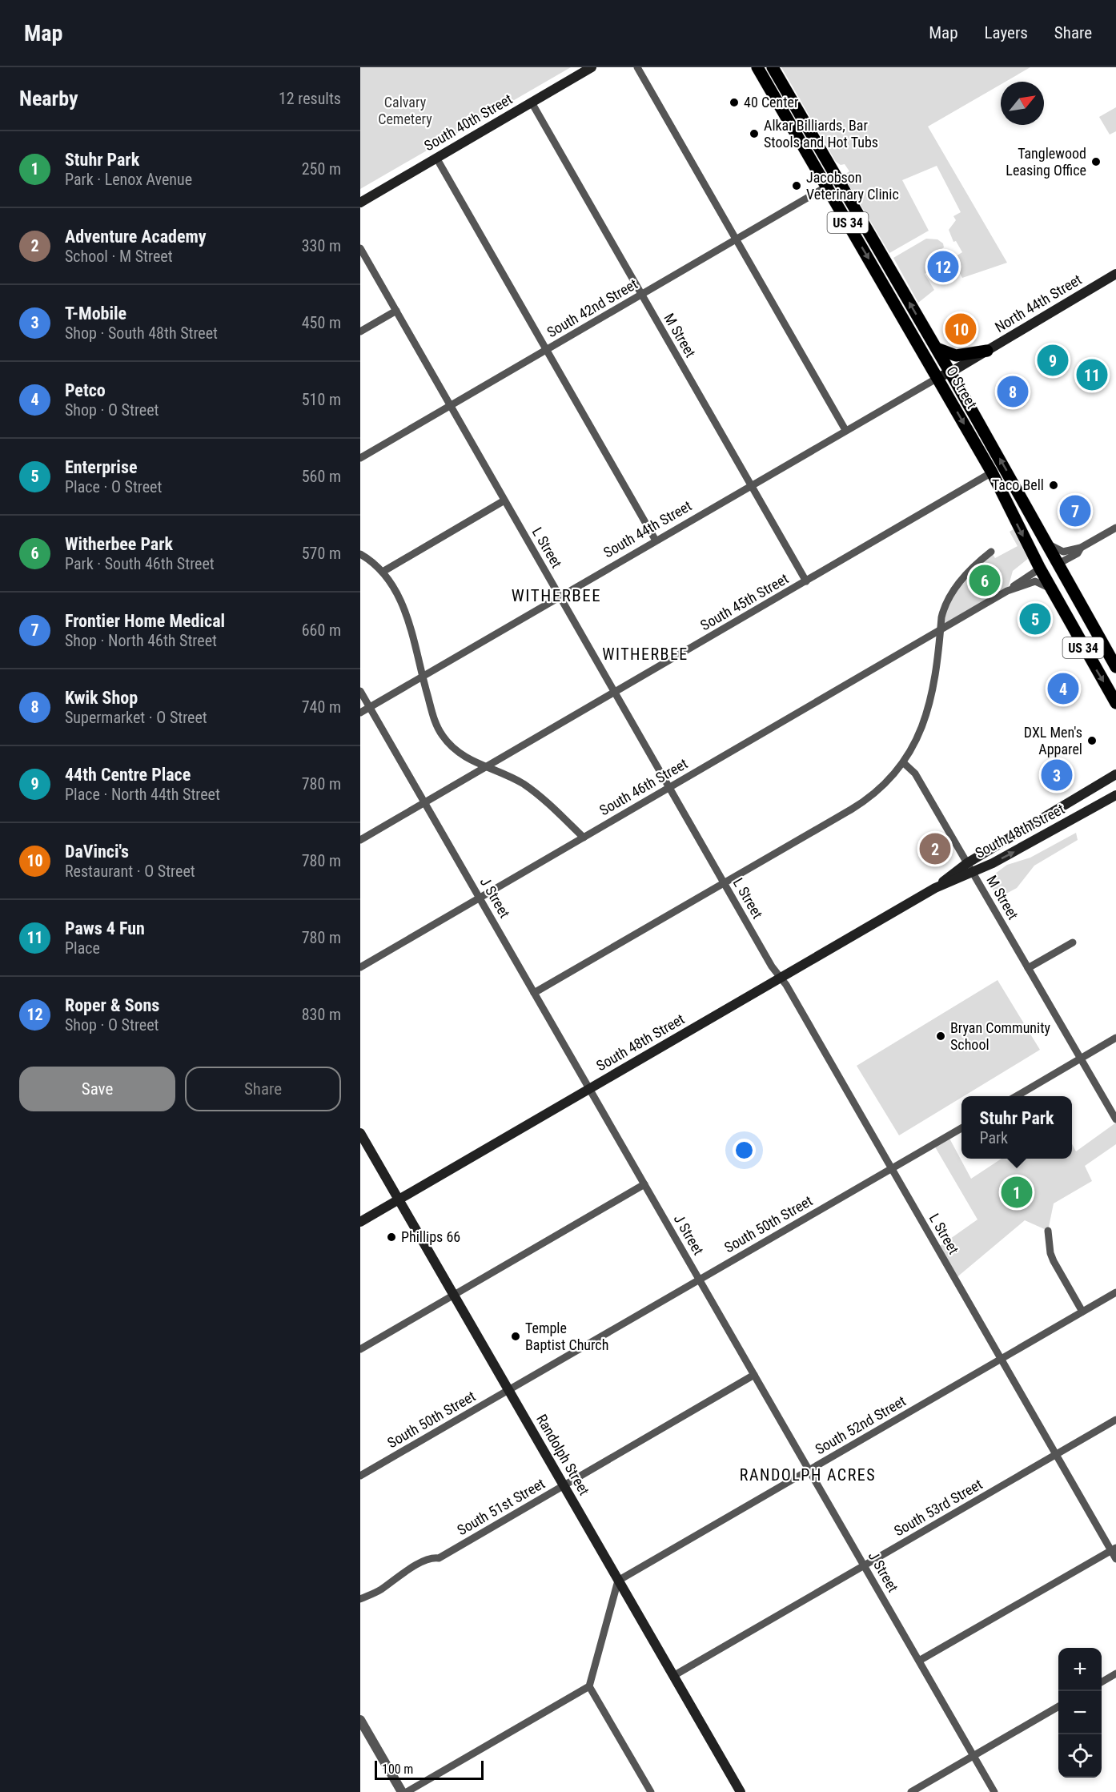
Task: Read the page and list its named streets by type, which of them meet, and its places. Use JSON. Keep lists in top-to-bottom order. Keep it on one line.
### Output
{"streets":{"main road":["South 40th Street","US 34","North 44th Street","O Street","South 44th Street","South 48th Street","Randolph Street"],"street":["South 42nd Street","M Street","L Street","South 45th Street","South 46th Street","J Street","South 50th Street","South 52nd Street","South 51st Street","South 53rd Street"]},"crossings":[["South 40th Street","M Street"],["North 44th Street","O Street"],["North 44th Street","South 44th Street"],["South 42nd Street","M Street"],["South 42nd Street","O Street"],["South 42nd Street","L Street"],["M Street","South 44th Street"],["M Street","South 45th Street"],["M Street","South 48th Street"],["O Street","South 44th Street"],["O Street","South 45th Street"],["O Street","South 46th Street"],["South 44th Street","L Street"],["South 44th Street","J Street"],["L Street","South 45th Street"],["L Street","South 46th Street"],["L Street","South 48th Street"],["L Street","South 50th Street"],["L Street","South 52nd Street"],["L Street","South 53rd Street"],["South 45th Street","J Street"],["South 46th Street","J Street"],["South 48th Street","J Street"],["South 48th Street","Randolph Street"],["J Street","South 50th Street"],["J Street","South 52nd Street"],["J Street","South 51st Street"],["J Street","South 53rd Street"],["South 50th Street","Randolph Street"],["South 52nd Street","Randolph Street"],["Randolph Street","South 51st Street"],["Randolph Street","South 53rd Street"]],"districts":["WITHERBEE","WITHERBEE","RANDOLPH ACRES"],"parks":["Calvary Cemetery"],"places":["40 Center","Alkar Billiards, Bar Stools and Hot Tubs","Tanglewood Leasing Office","Jacobson Veterinary Clinic","Taco Bell","DXL Men's Apparel","Bryan Community School","Phillips 66","Temple Baptist Church"],"scale_bar":"100 m","north":"top right","page":{"header":"Map","nav":["Map","Layers","Share"],"heading":["Nearby","12 results"],"list":[{"mark":"1","name":"Stuhr Park","note":"Park · Lenox Avenue","value":"250 m"},{"mark":"2","name":"Adventure Academy","note":"School · M Street","value":"330 m"},{"mark":"3","name":"T-Mobile","note":"Shop · South 48th Street","value":"450 m"},{"mark":"4","name":"Petco","note":"Shop · O Street","value":"510 m"},{"mark":"5","name":"Enterprise","note":"Place · O Street","value":"560 m"},{"mark":"6","name":"Witherbee Park","note":"Park · South 46th Street","value":"570 m"},{"mark":"7","name":"Frontier Home Medical","note":"Shop · North 46th Street","value":"660 m"},{"mark":"8","name":"Kwik Shop","note":"Supermarket · O Street","value":"740 m"},{"mark":"9","name":"44th Centre Place","note":"Place · North 44th Street","value":"780 m"},{"mark":"10","name":"DaVinci's","note":"Restaurant · O Street","value":"780 m"},{"mark":"11","name":"Paws 4 Fun","note":"Place","value":"780 m"},{"mark":"12","name":"Roper & Sons","note":"Shop · O Street","value":"830 m"}],"pins":["12","10","9","11","8","7","6","5","4","3","2","1"],"buttons":["Save","Share"],"popup":["Stuhr Park","Park"],"map_buttons":["+","−"],"scale":"100 m"}}
